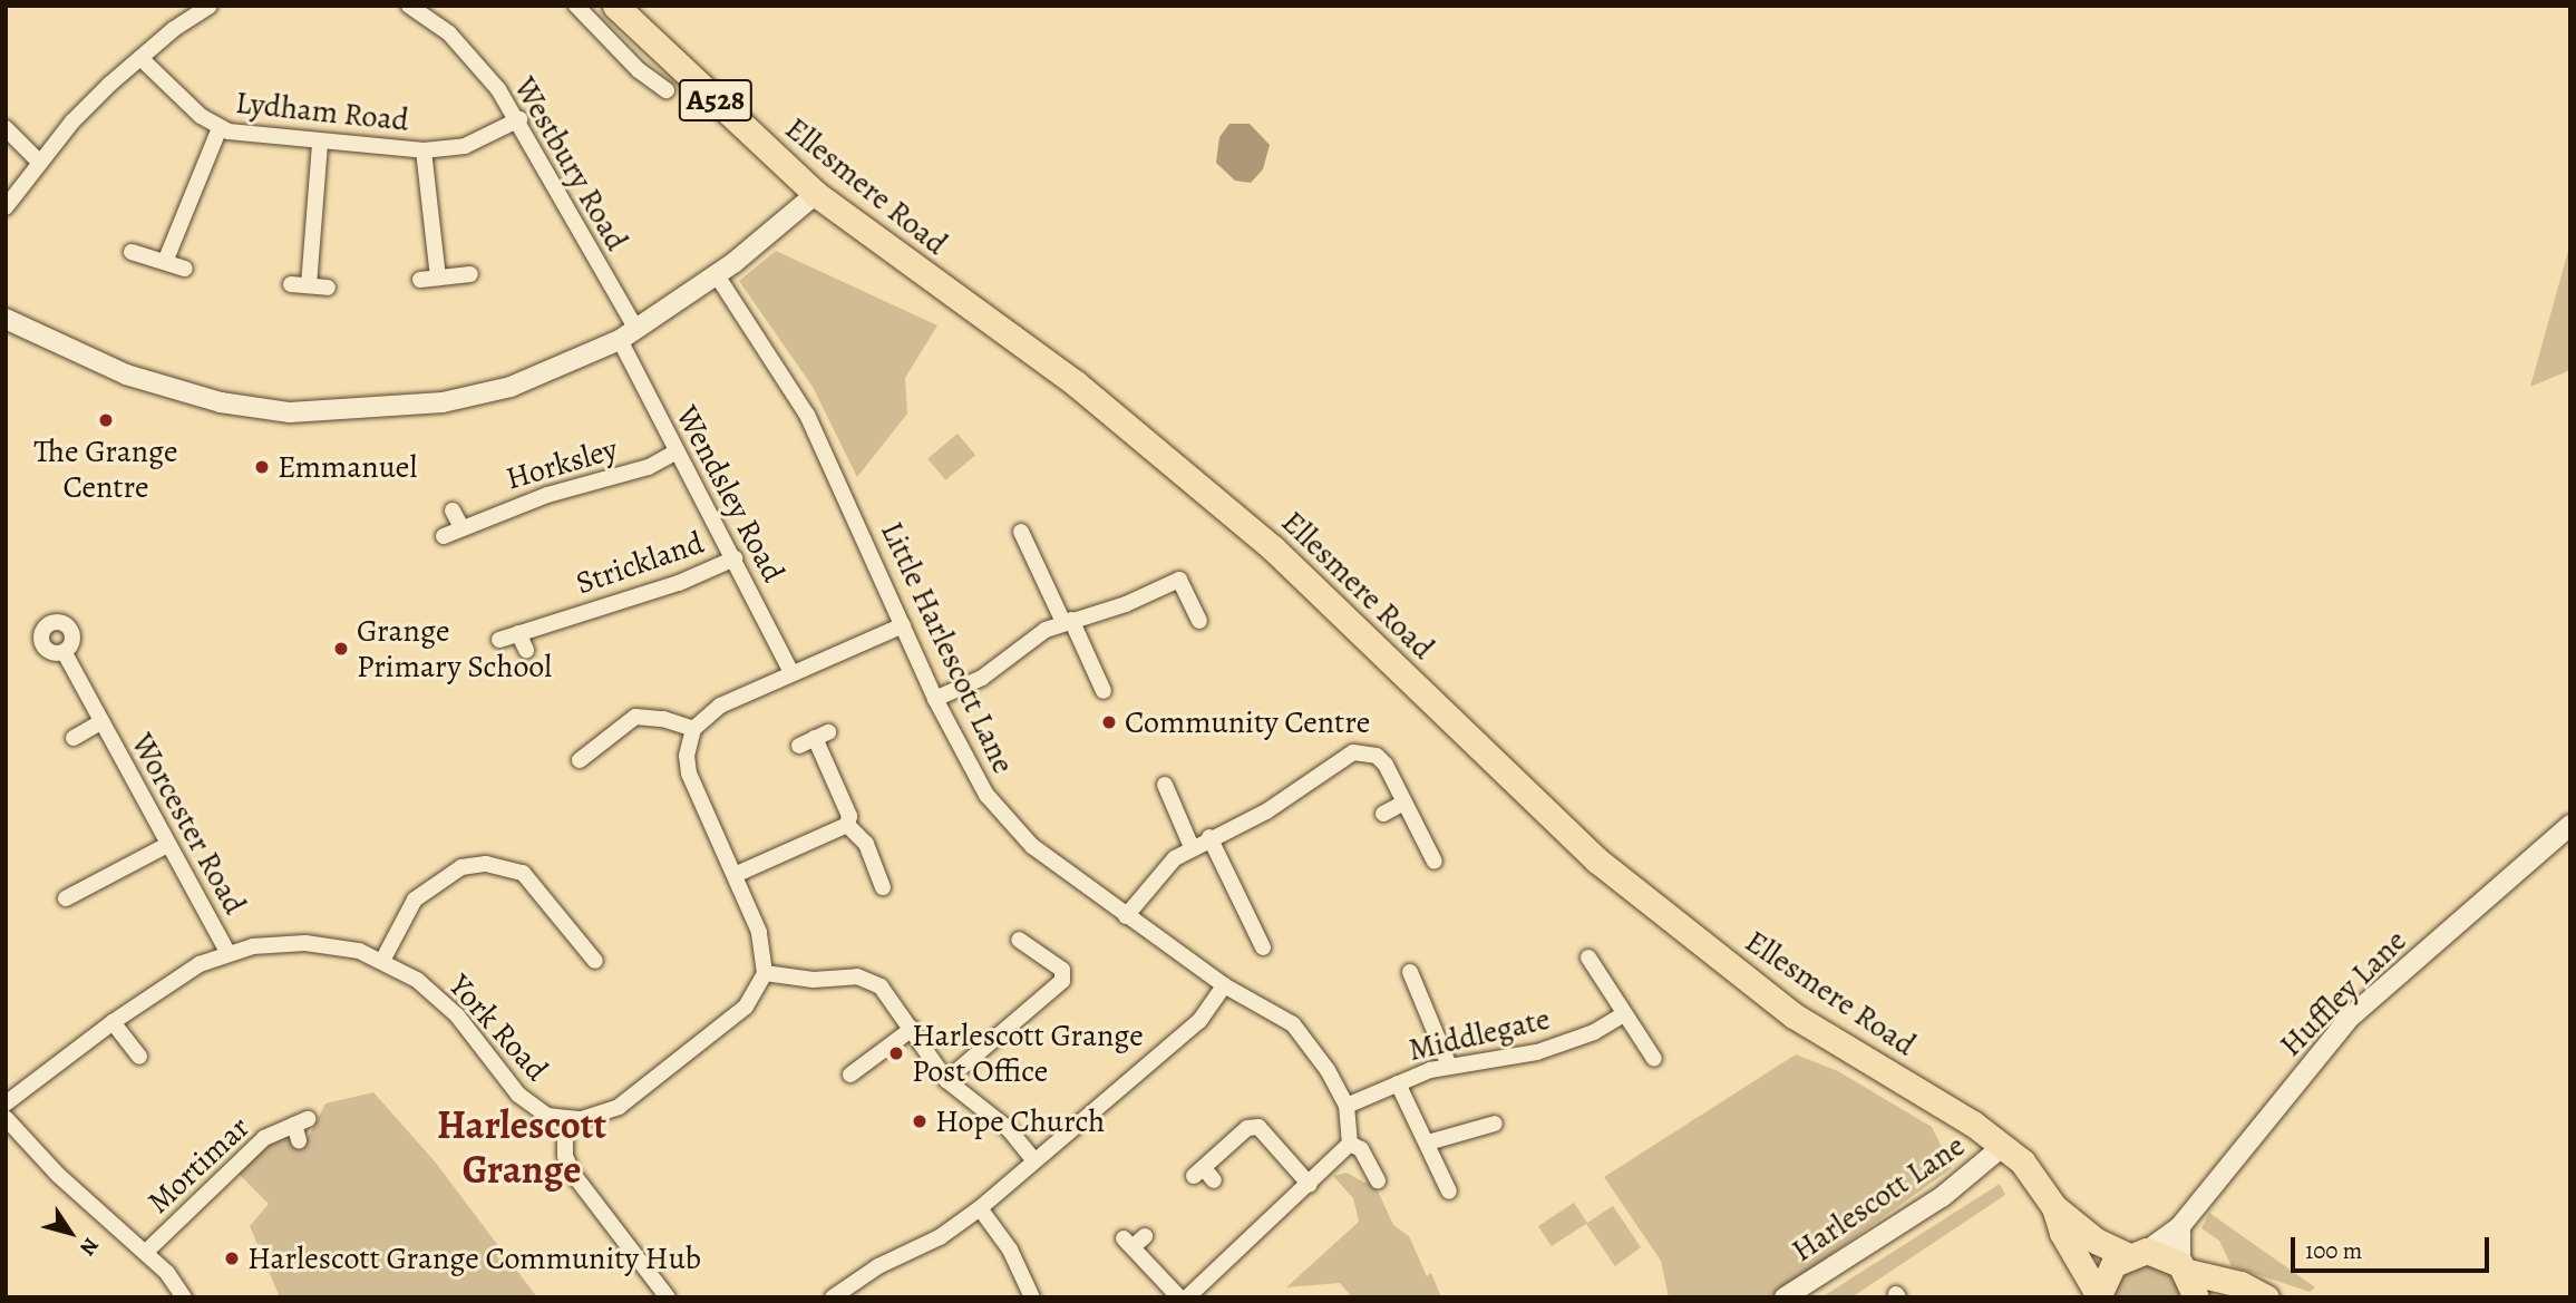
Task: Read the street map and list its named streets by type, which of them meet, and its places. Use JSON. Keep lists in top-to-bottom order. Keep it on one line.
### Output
{"streets":{"main road":["A528","Ellesmere Road"],"street":["Lydham Road","Westbury Road","Horksley","Wendsley Road","Strickland","Little Harlescott Lane","Worcester Road","Huffley Lane","York Road","Middlegate","Mortimar","Harlescott Lane"]},"crossings":[["Lydham Road","Westbury Road"],["Westbury Road","Wendsley Road"],["Ellesmere Road","Huffley Lane"],["Ellesmere Road","Harlescott Lane"],["Horksley","Wendsley Road"],["Wendsley Road","Strickland"],["Little Harlescott Lane","Middlegate"],["Worcester Road","York Road"]],"districts":["Harlescott Grange"],"places":["The Grange Centre","Emmanuel","Grange Primary School","Community Centre","Harlescott Grange Post Office","Hope Church","Harlescott Grange Community Hub"],"scale_bar":"100 m","north":"bottom right"}
